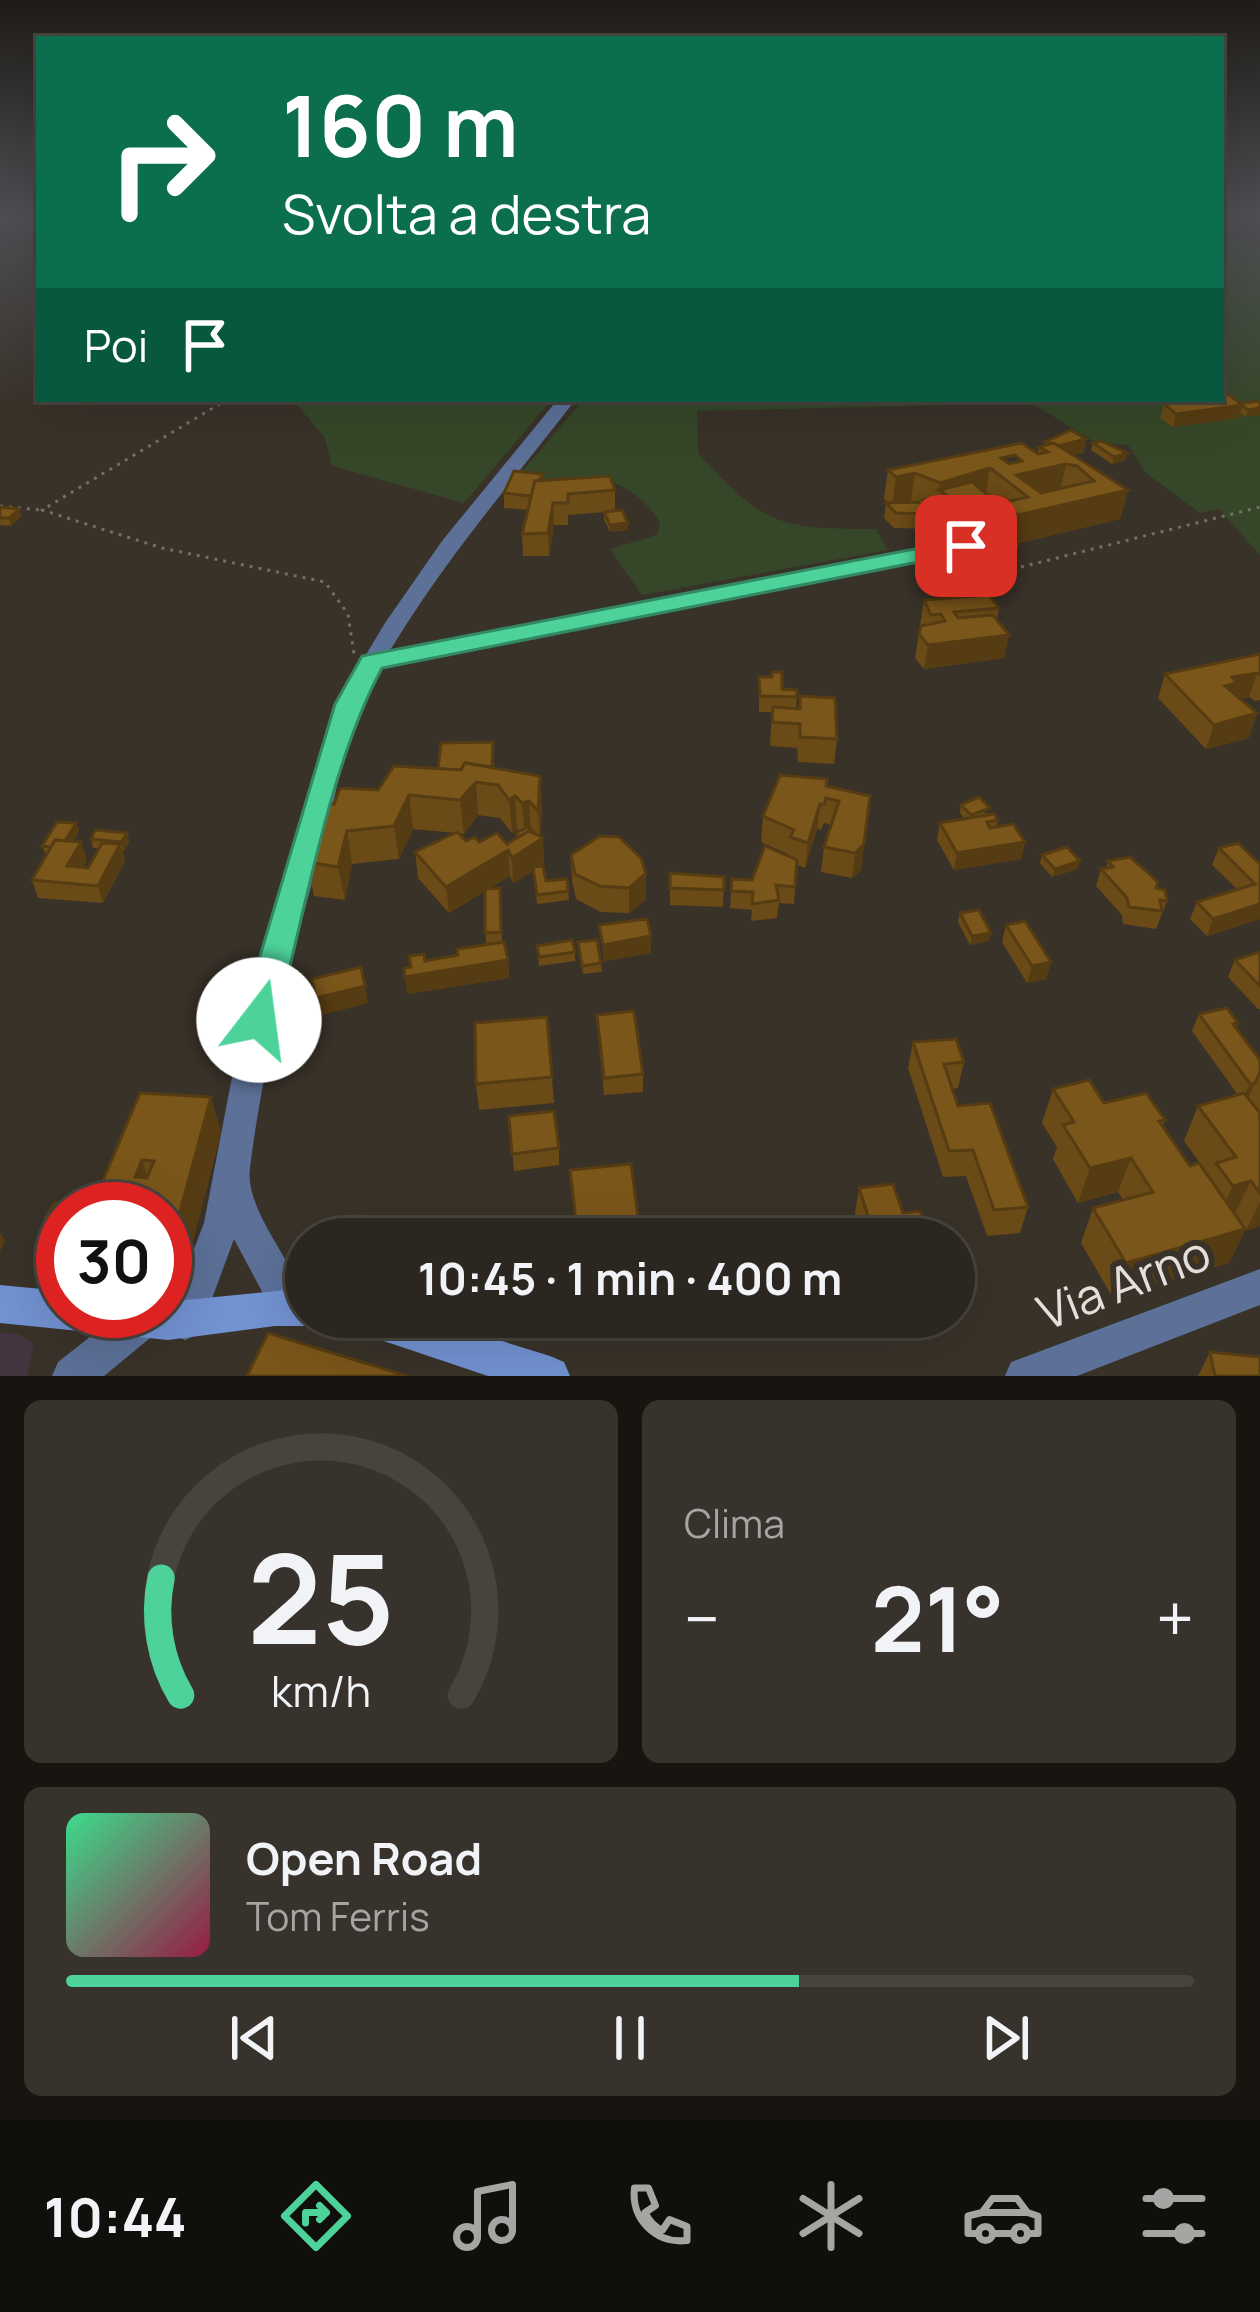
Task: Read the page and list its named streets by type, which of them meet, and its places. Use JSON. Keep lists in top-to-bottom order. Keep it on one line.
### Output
{"streets":{"street":["Via Arno"]},"page":{"turn":["160 m","Svolta a destra"],"then":"Poi","limit":"30","trip":"10:45 · 1 min · 400 m","tile":"Clima","heat":["−","21°","+"],"song":["Open Road","Tom Ferris"],"tabs":"10:44","gauge":["25","km/h"]}}
